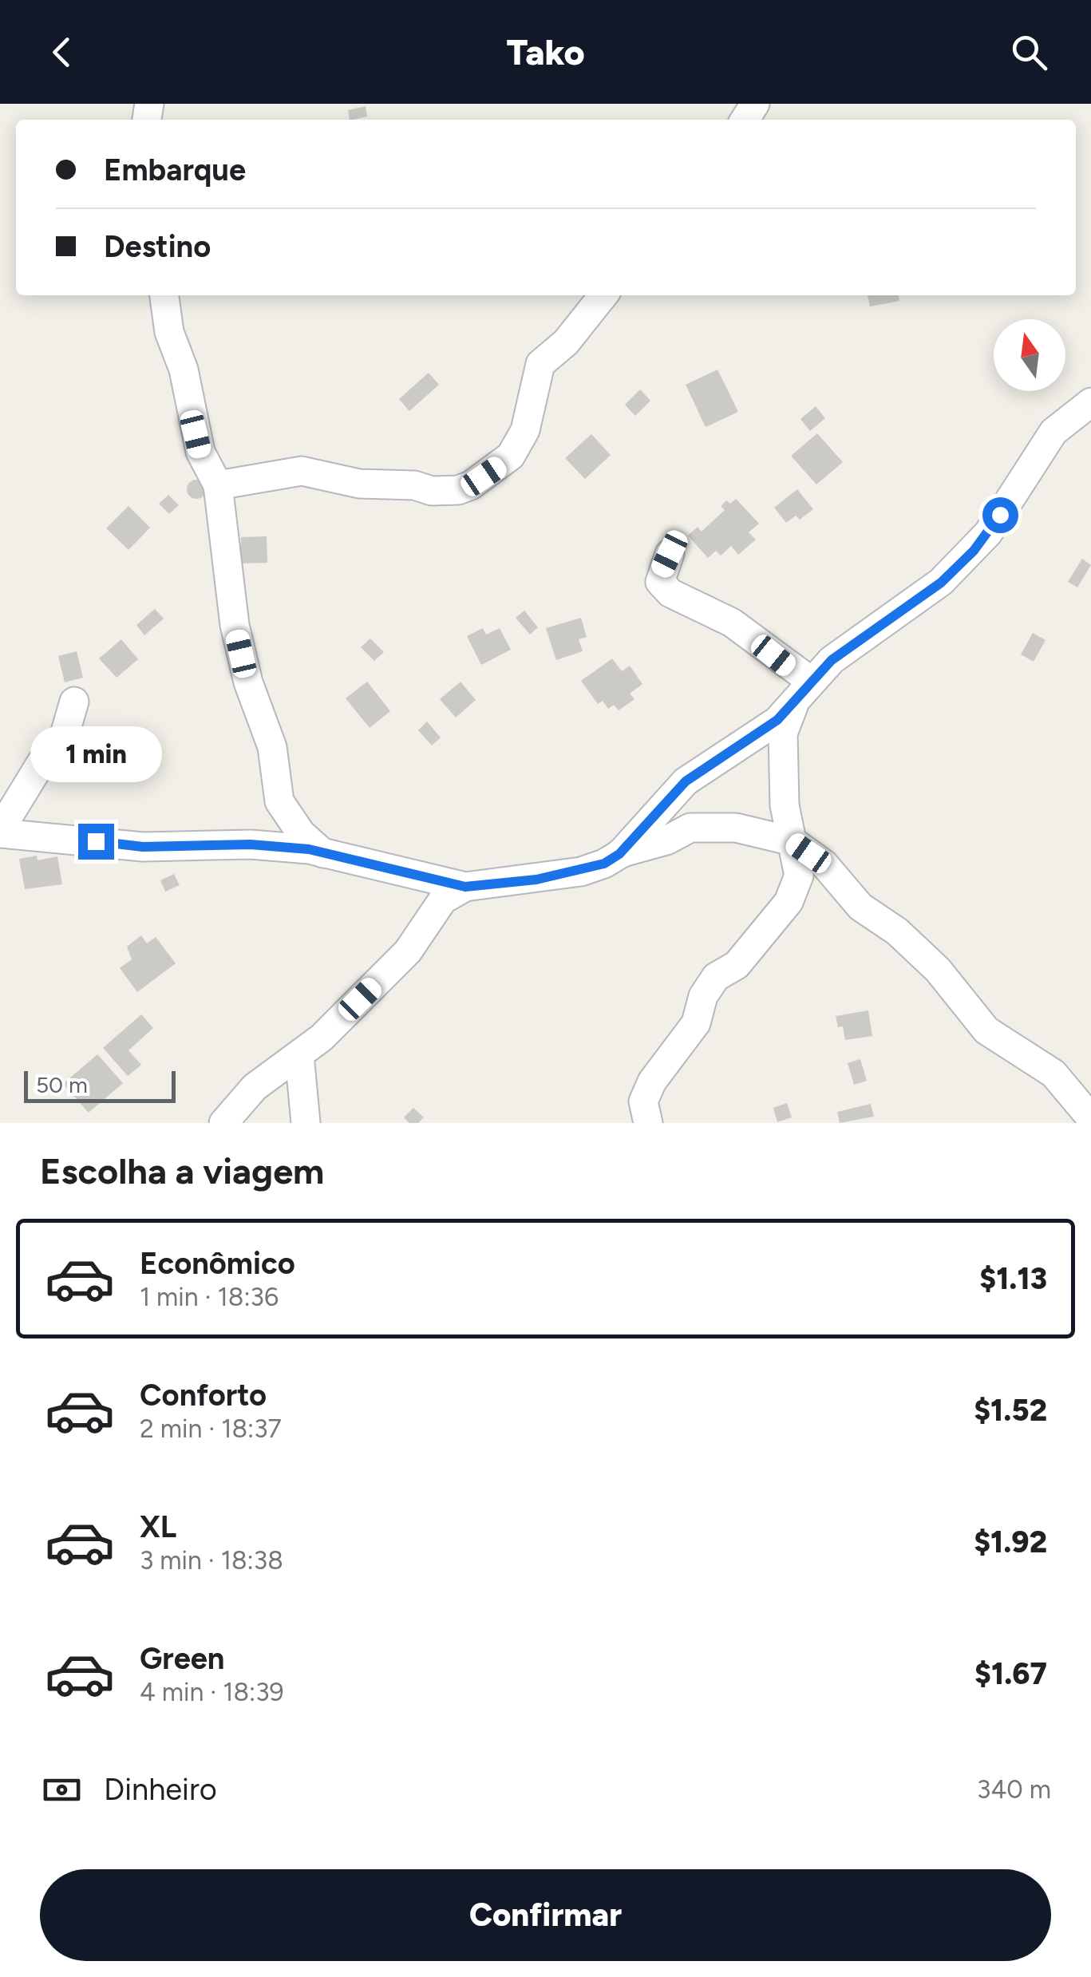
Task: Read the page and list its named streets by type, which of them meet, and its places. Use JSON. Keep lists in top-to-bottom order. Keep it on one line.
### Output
{"scale_bar":"50 m","north":"top","page":{"header":"Tako","banner":["Embarque","Destino"],"bubble":"1 min","scale":"50 m","heading":"Escolha a viagem","list":[{"name":"Econômico","note":"1 min · 18:36","value":"$1.13"},{"name":"Conforto","note":"2 min · 18:37","value":"$1.52"},{"name":"XL","note":"3 min · 18:38","value":"$1.92"},{"name":"Green","note":"4 min · 18:39","value":"$1.67"}],"pay":["Dinheiro","340 m"],"buttons":"Confirmar"}}
